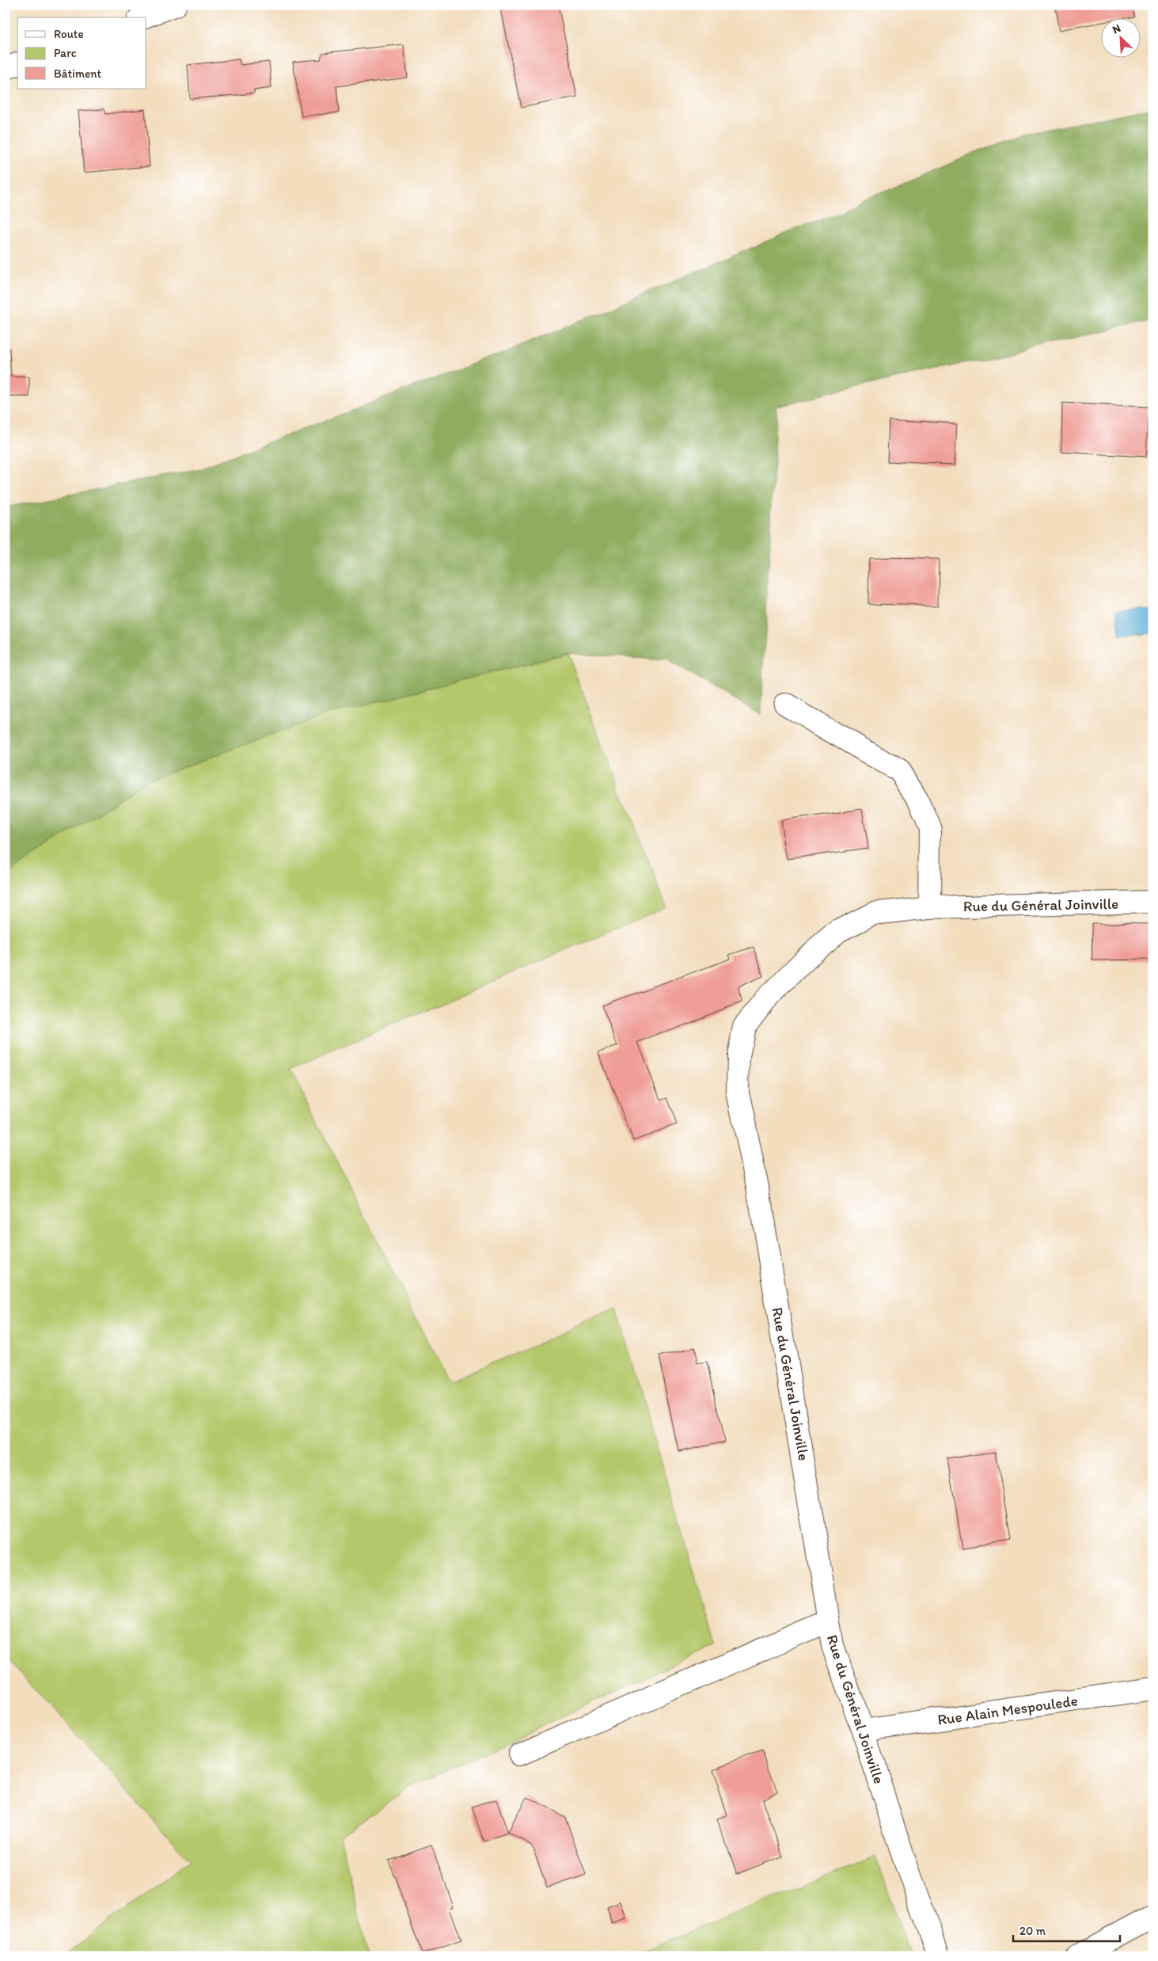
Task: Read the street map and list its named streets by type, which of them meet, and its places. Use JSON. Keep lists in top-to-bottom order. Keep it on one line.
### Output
{"streets":{"street":["Rue du Général Joinville","Rue Alain Mespoulede"]},"crossings":[["Rue du Général Joinville","Rue Alain Mespoulede"]],"legend":["Route","Parc","Bâtiment"],"scale_bar":"20 m","north":"top left"}
